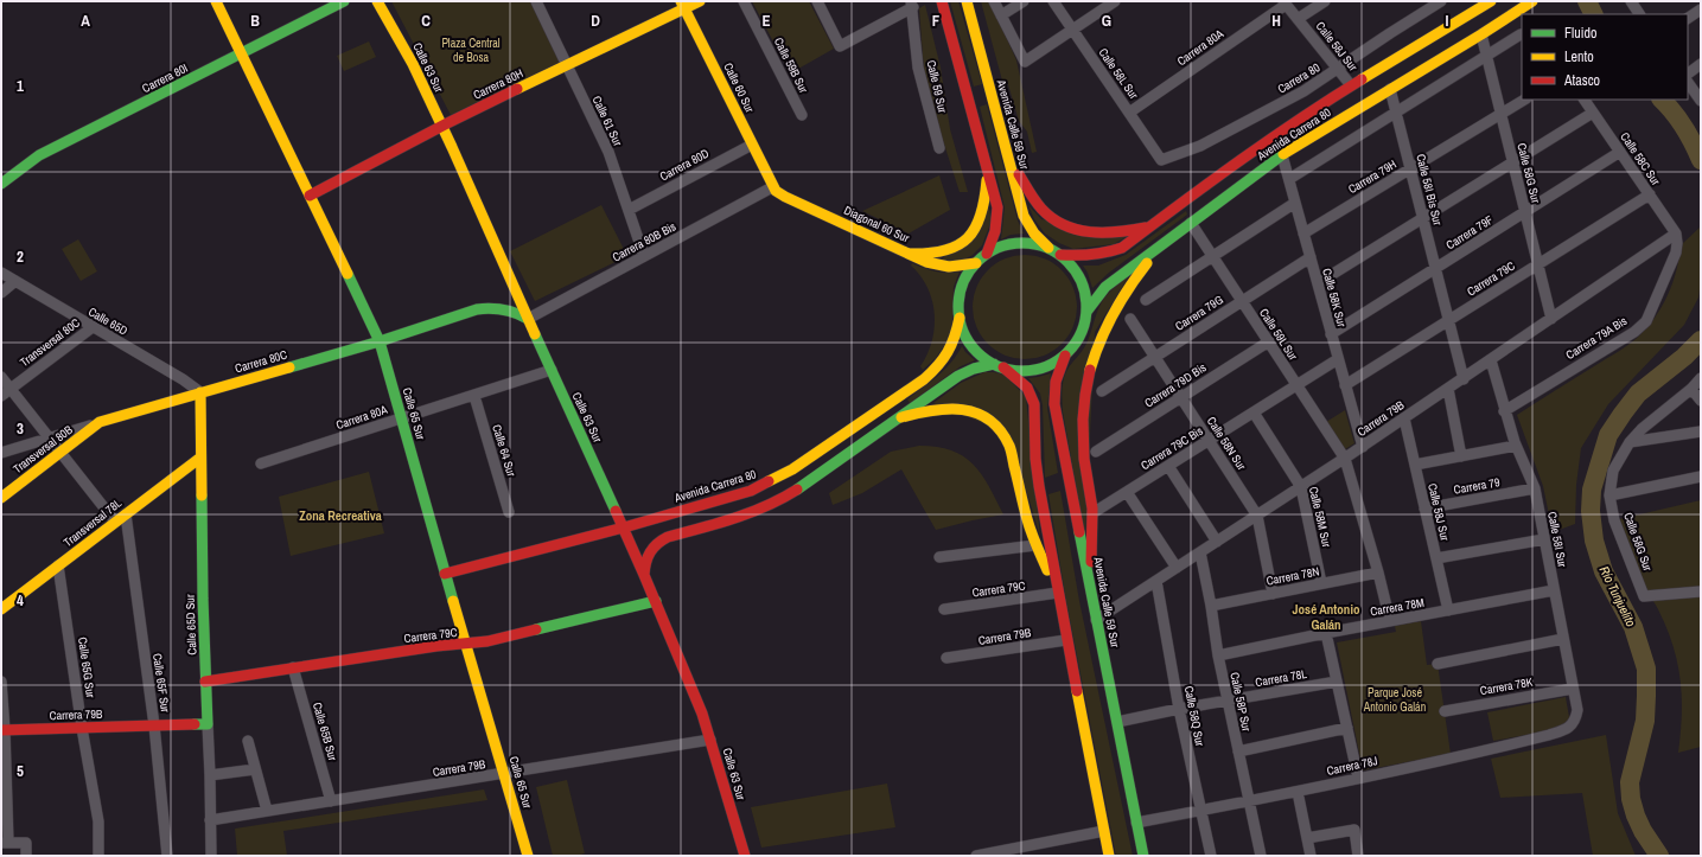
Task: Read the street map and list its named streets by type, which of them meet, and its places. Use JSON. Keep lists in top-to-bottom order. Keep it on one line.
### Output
{"streets":{"main road":["Calle 63 Sur","Carrera 80I","Carrera 80H","Calle 60 Sur","Avenida Calle 59 Sur","Avenida Carrera 80","Diagonal 60 Sur","Carrera 79C","Carrera 80C","Calle 65 Sur","Carrera 79B","Transversal 80B","Transversal 78L","Calle 65D Sur"],"street":["Calle 58J Sur","Carrera 80A","Calle 59B Sur","Calle 58L Sur","Carrera 80","Calle 59 Sur","Calle 61 Sur","Calle 58C Sur","Carrera 80D","Calle 58G Sur","Carrera 79H","Calle 58I Bis Sur","Carrera 79F","Carrera 80B Bis","Calle 58K Sur","Carrera 79G","Calle 65D","Calle 59L Sur","Carrera 79A Bis","Transversal 80C","Carrera 79D Bis","Calle 58N Sur","Carrera 79C Bis","Calle 64 Sur","Carrera 79","Calle 58M Sur","Calle 58I Sur","Carrera 78N","Carrera 78M","Calle 65G Sur","Carrera 78L","Calle 65F Sur","Carrera 78K","Calle 58P Sur","Calle 58Q Sur","Calle 65B Sur","Carrera 78J"]},"crossings":[["Calle 58J Sur","Carrera 80A"],["Calle 58J Sur","Carrera 80"],["Calle 58J Sur","Avenida Carrera 80"],["Calle 58J Sur","Carrera 79B"],["Calle 58J Sur","Carrera 79"],["Calle 58J Sur","Carrera 78M"],["Carrera 80A","Calle 63 Sur"],["Carrera 80A","Calle 58L Sur"],["Carrera 80A","Calle 65 Sur"],["Carrera 80A","Calle 64 Sur"],["Calle 63 Sur","Carrera 80H"],["Calle 63 Sur","Avenida Carrera 80"],["Calle 63 Sur","Carrera 80B Bis"],["Calle 63 Sur","Carrera 79C"],["Calle 63 Sur","Carrera 80C"],["Calle 63 Sur","Carrera 79B"],["Calle 58L Sur","Carrera 80"],["Carrera 80I","Calle 65 Sur"],["Carrera 80H","Calle 60 Sur"],["Carrera 80H","Calle 61 Sur"],["Carrera 80H","Calle 65 Sur"],["Calle 60 Sur","Carrera 80D"],["Calle 60 Sur","Diagonal 60 Sur"],["Calle 60 Sur","Carrera 80B Bis"],["Calle 61 Sur","Carrera 80D"],["Calle 61 Sur","Carrera 80B Bis"],["Avenida Calle 59 Sur","Avenida Carrera 80"],["Avenida Calle 59 Sur","Diagonal 60 Sur"],["Avenida Calle 59 Sur","Carrera 79B"],["Avenida Calle 59 Sur","Carrera 78L"],["Avenida Calle 59 Sur","Carrera 78J"],["Avenida Carrera 80","Calle 58G Sur"],["Avenida Carrera 80","Calle 58I Bis Sur"],["Avenida Carrera 80","Diagonal 60 Sur"],["Avenida Carrera 80","Calle 58K Sur"],["Avenida Carrera 80","Calle 59L Sur"],["Avenida Carrera 80","Calle 65 Sur"],["Calle 58C Sur","Carrera 79F"],["Calle 58C Sur","Carrera 79C"],["Calle 58C Sur","Carrera 79A Bis"],["Calle 58C Sur","Carrera 79B"],["Calle 58G Sur","Carrera 79H"],["Calle 58G Sur","Carrera 79F"],["Calle 58G Sur","Carrera 79C"],["Calle 58G Sur","Carrera 79B"],["Carrera 79H","Calle 58I Bis Sur"],["Carrera 79H","Calle 58K Sur"],["Calle 58I Bis Sur","Carrera 79F"],["Calle 58I Bis Sur","Carrera 79C"],["Calle 58I Bis Sur","Carrera 79B"],["Diagonal 60 Sur","Carrera 80B Bis"],["Carrera 79F","Calle 58K Sur"],["Carrera 80B Bis","Carrera 80C"],["Carrera 79C","Calle 58K Sur"],["Carrera 79C","Calle 65 Sur"],["Carrera 79C","Calle 65D Sur"],["Carrera 79C","Calle 65B Sur"],["Calle 58K Sur","Carrera 79G"],["Calle 58K Sur","Carrera 79B"],["Calle 58K Sur","Carrera 79C Bis"],["Carrera 79G","Calle 59L Sur"],["Carrera 79G","Calle 58N Sur"],["Calle 65D","Transversal 80C"],["Calle 65D","Carrera 80C"],["Calle 65D","Calle 65D Sur"],["Calle 59L Sur","Carrera 79D Bis"],["Calle 59L Sur","Carrera 79B"],["Calle 59L Sur","Carrera 79C Bis"],["Carrera 79A Bis","Carrera 79B"],["Carrera 79A Bis","Calle 58I Sur"],["Carrera 80C","Calle 65 Sur"],["Carrera 80C","Transversal 80B"],["Carrera 80C","Calle 65D Sur"],["Carrera 79D Bis","Calle 58N Sur"],["Calle 65 Sur","Carrera 79B"],["Carrera 79B","Calle 58N Sur"],["Carrera 79B","Calle 58M Sur"],["Carrera 79B","Calle 58I Sur"],["Carrera 79B","Calle 65D Sur"],["Carrera 79B","Calle 65G Sur"],["Carrera 79B","Calle 65F Sur"],["Carrera 79B","Calle 58P Sur"],["Carrera 79B","Calle 58Q Sur"],["Carrera 79B","Calle 65B Sur"],["Calle 58N Sur","Carrera 79C Bis"],["Calle 58N Sur","Carrera 78N"],["Carrera 79C Bis","Calle 58M Sur"],["Carrera 79","Calle 58I Sur"],["Calle 58M Sur","Carrera 78N"],["Transversal 78L","Calle 65D Sur"],["Transversal 78L","Calle 65G Sur"],["Transversal 78L","Calle 65F Sur"],["Calle 58I Sur","Carrera 78M"],["Calle 58I Sur","Carrera 78K"],["Calle 58I Sur","Carrera 78J"],["Carrera 78N","Calle 58P Sur"],["Carrera 78M","Calle 58P Sur"],["Carrera 78L","Calle 58P Sur"],["Carrera 78L","Calle 58Q Sur"],["Calle 58P Sur","Carrera 78J"],["Calle 58Q Sur","Carrera 78J"]],"districts":["Zona Recreativa","José Antonio Galán"],"water":["Río Tunjuelito"],"parks":["Plaza Central de Bosa","Parque José Antonio Galán"],"legend":["Fluido","Lento","Atasco"],"grid":{"columns":["A","B","C","D","E","F","G","H","I"],"rows":["1","2","3","4","5"]}}
